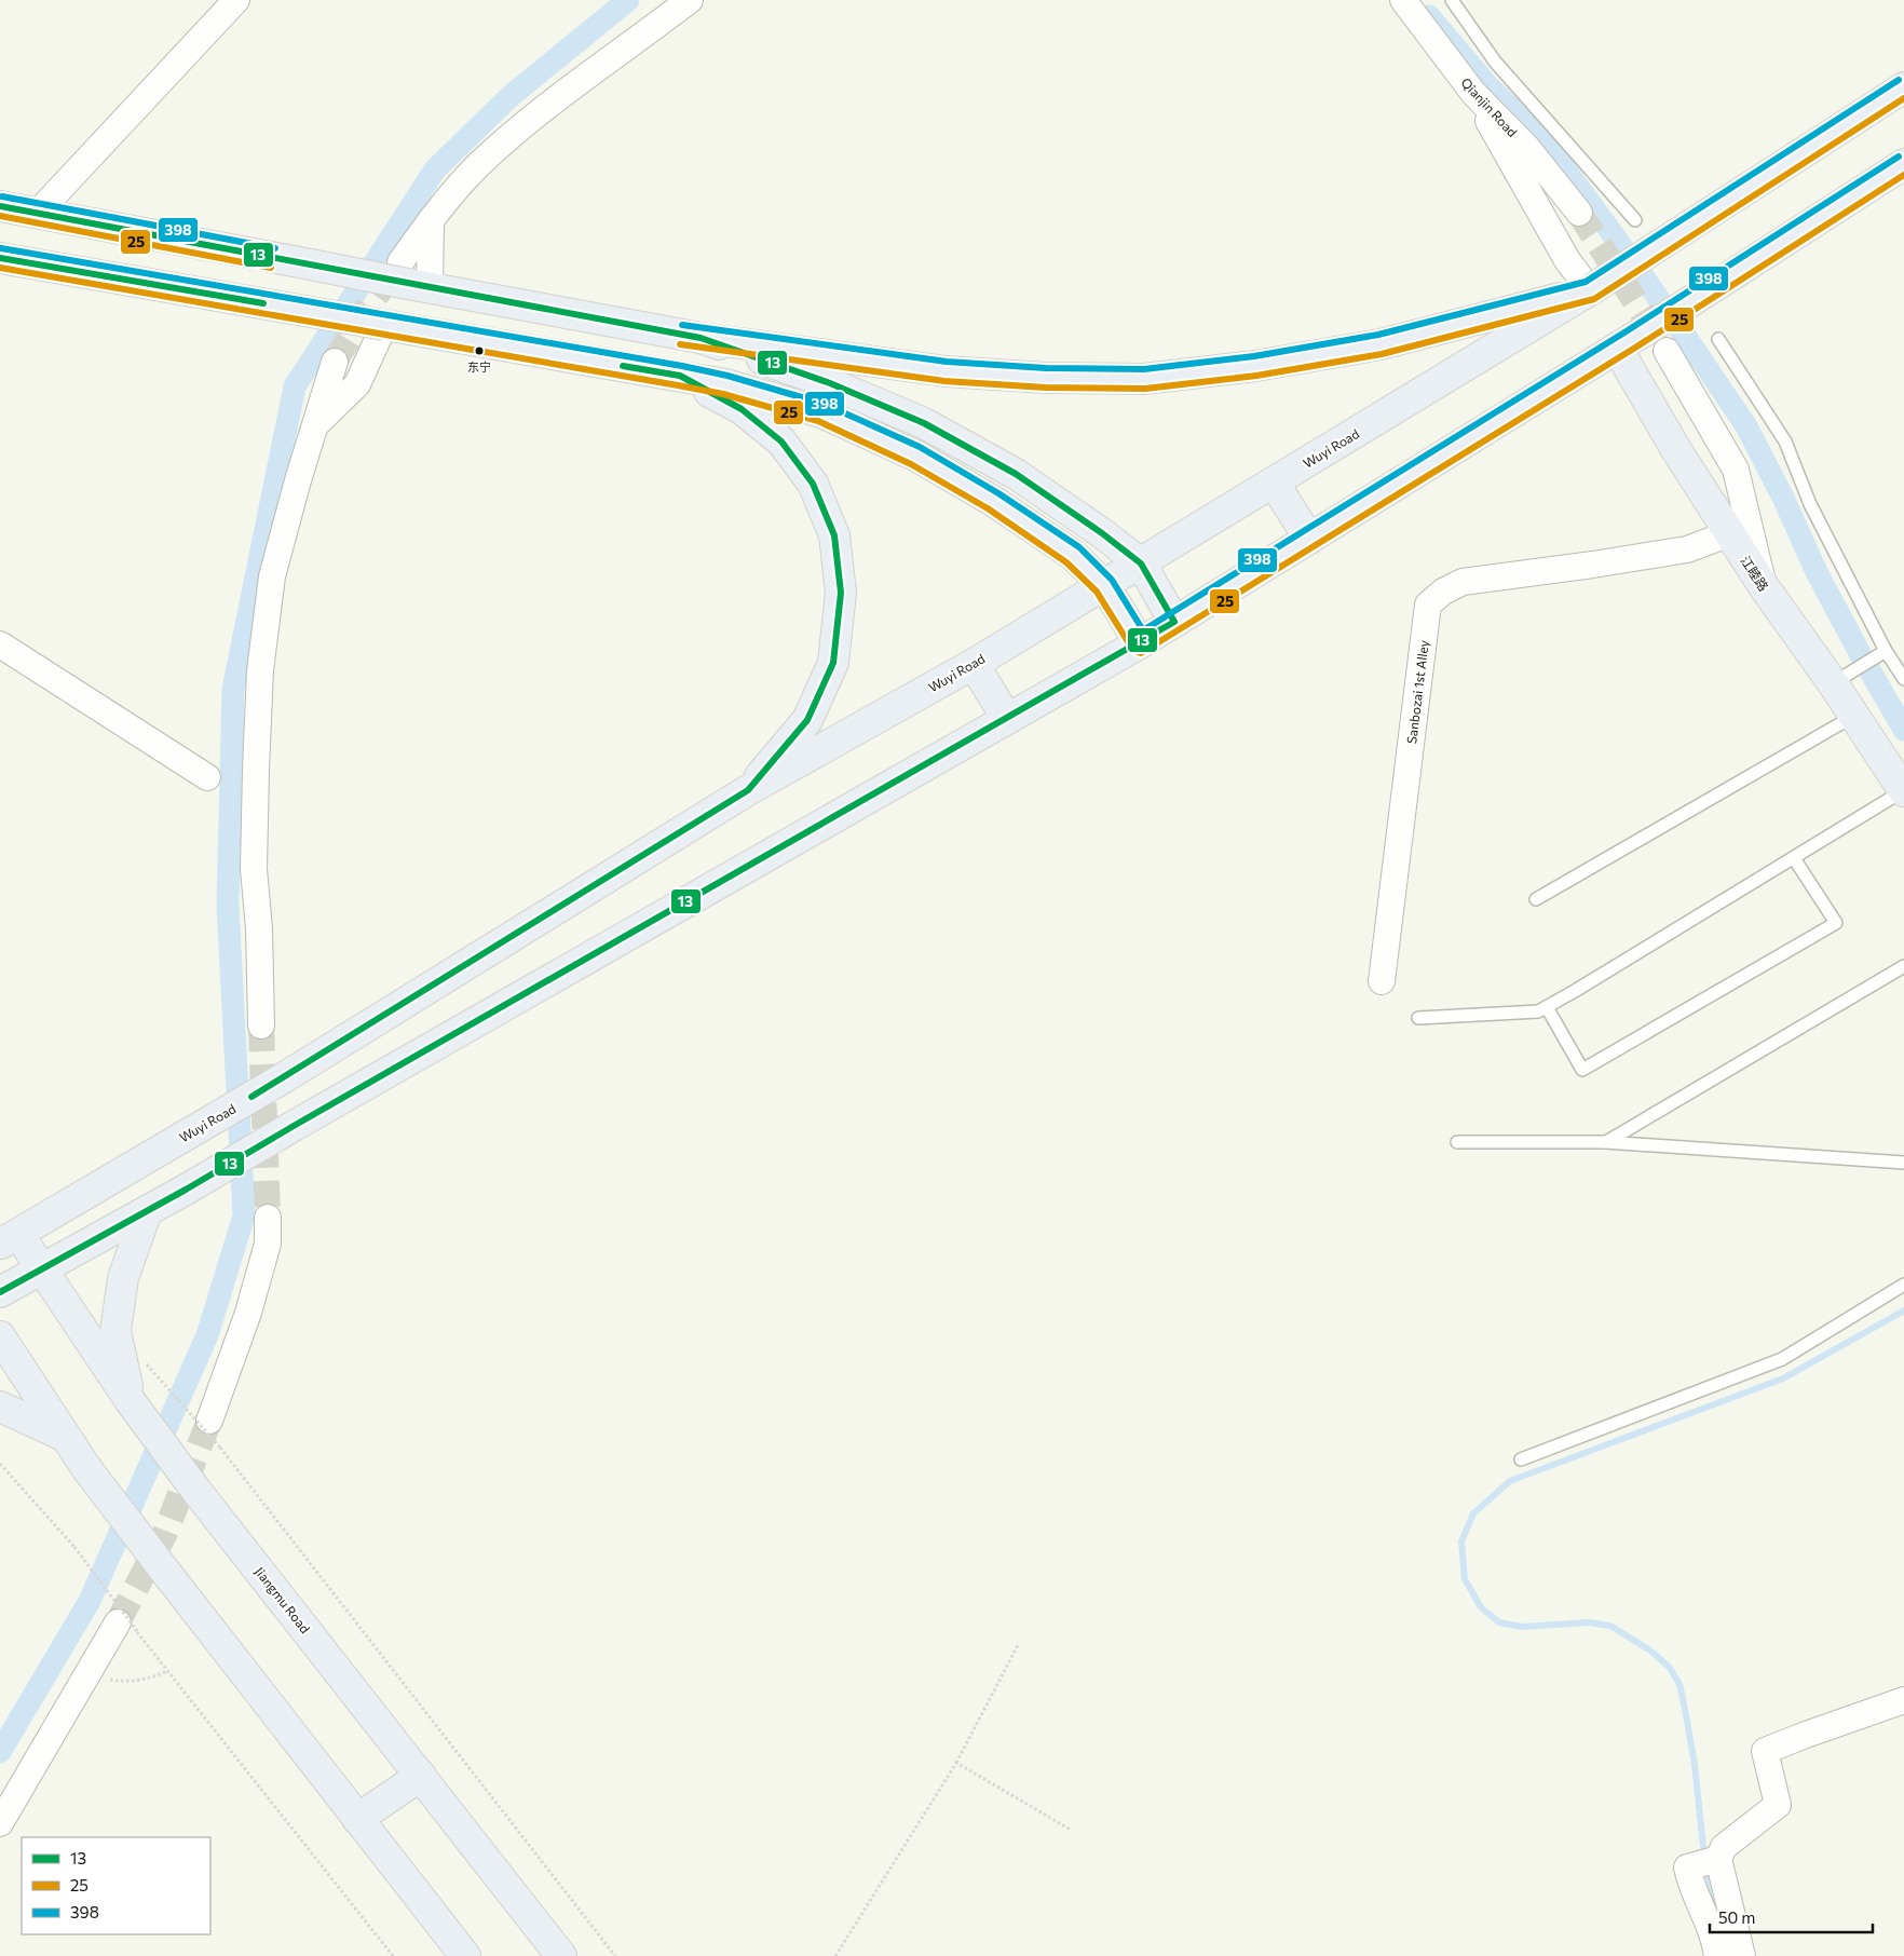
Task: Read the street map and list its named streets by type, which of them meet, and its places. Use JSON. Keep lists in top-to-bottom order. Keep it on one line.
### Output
{"streets":{"main road":["Wuyi Road","江睦路","Jiangmu Road"],"street":["Qianjin Road","Sanbozai 1st Alley"]},"crossings":[["Wuyi Road","Jiangmu Road"],["江睦路","Sanbozai 1st Alley"]],"places":["东宁"],"lines":["transit line 398","transit line 25","transit line 13"],"legend":["13","25","398"],"scale_bar":"50 m"}
